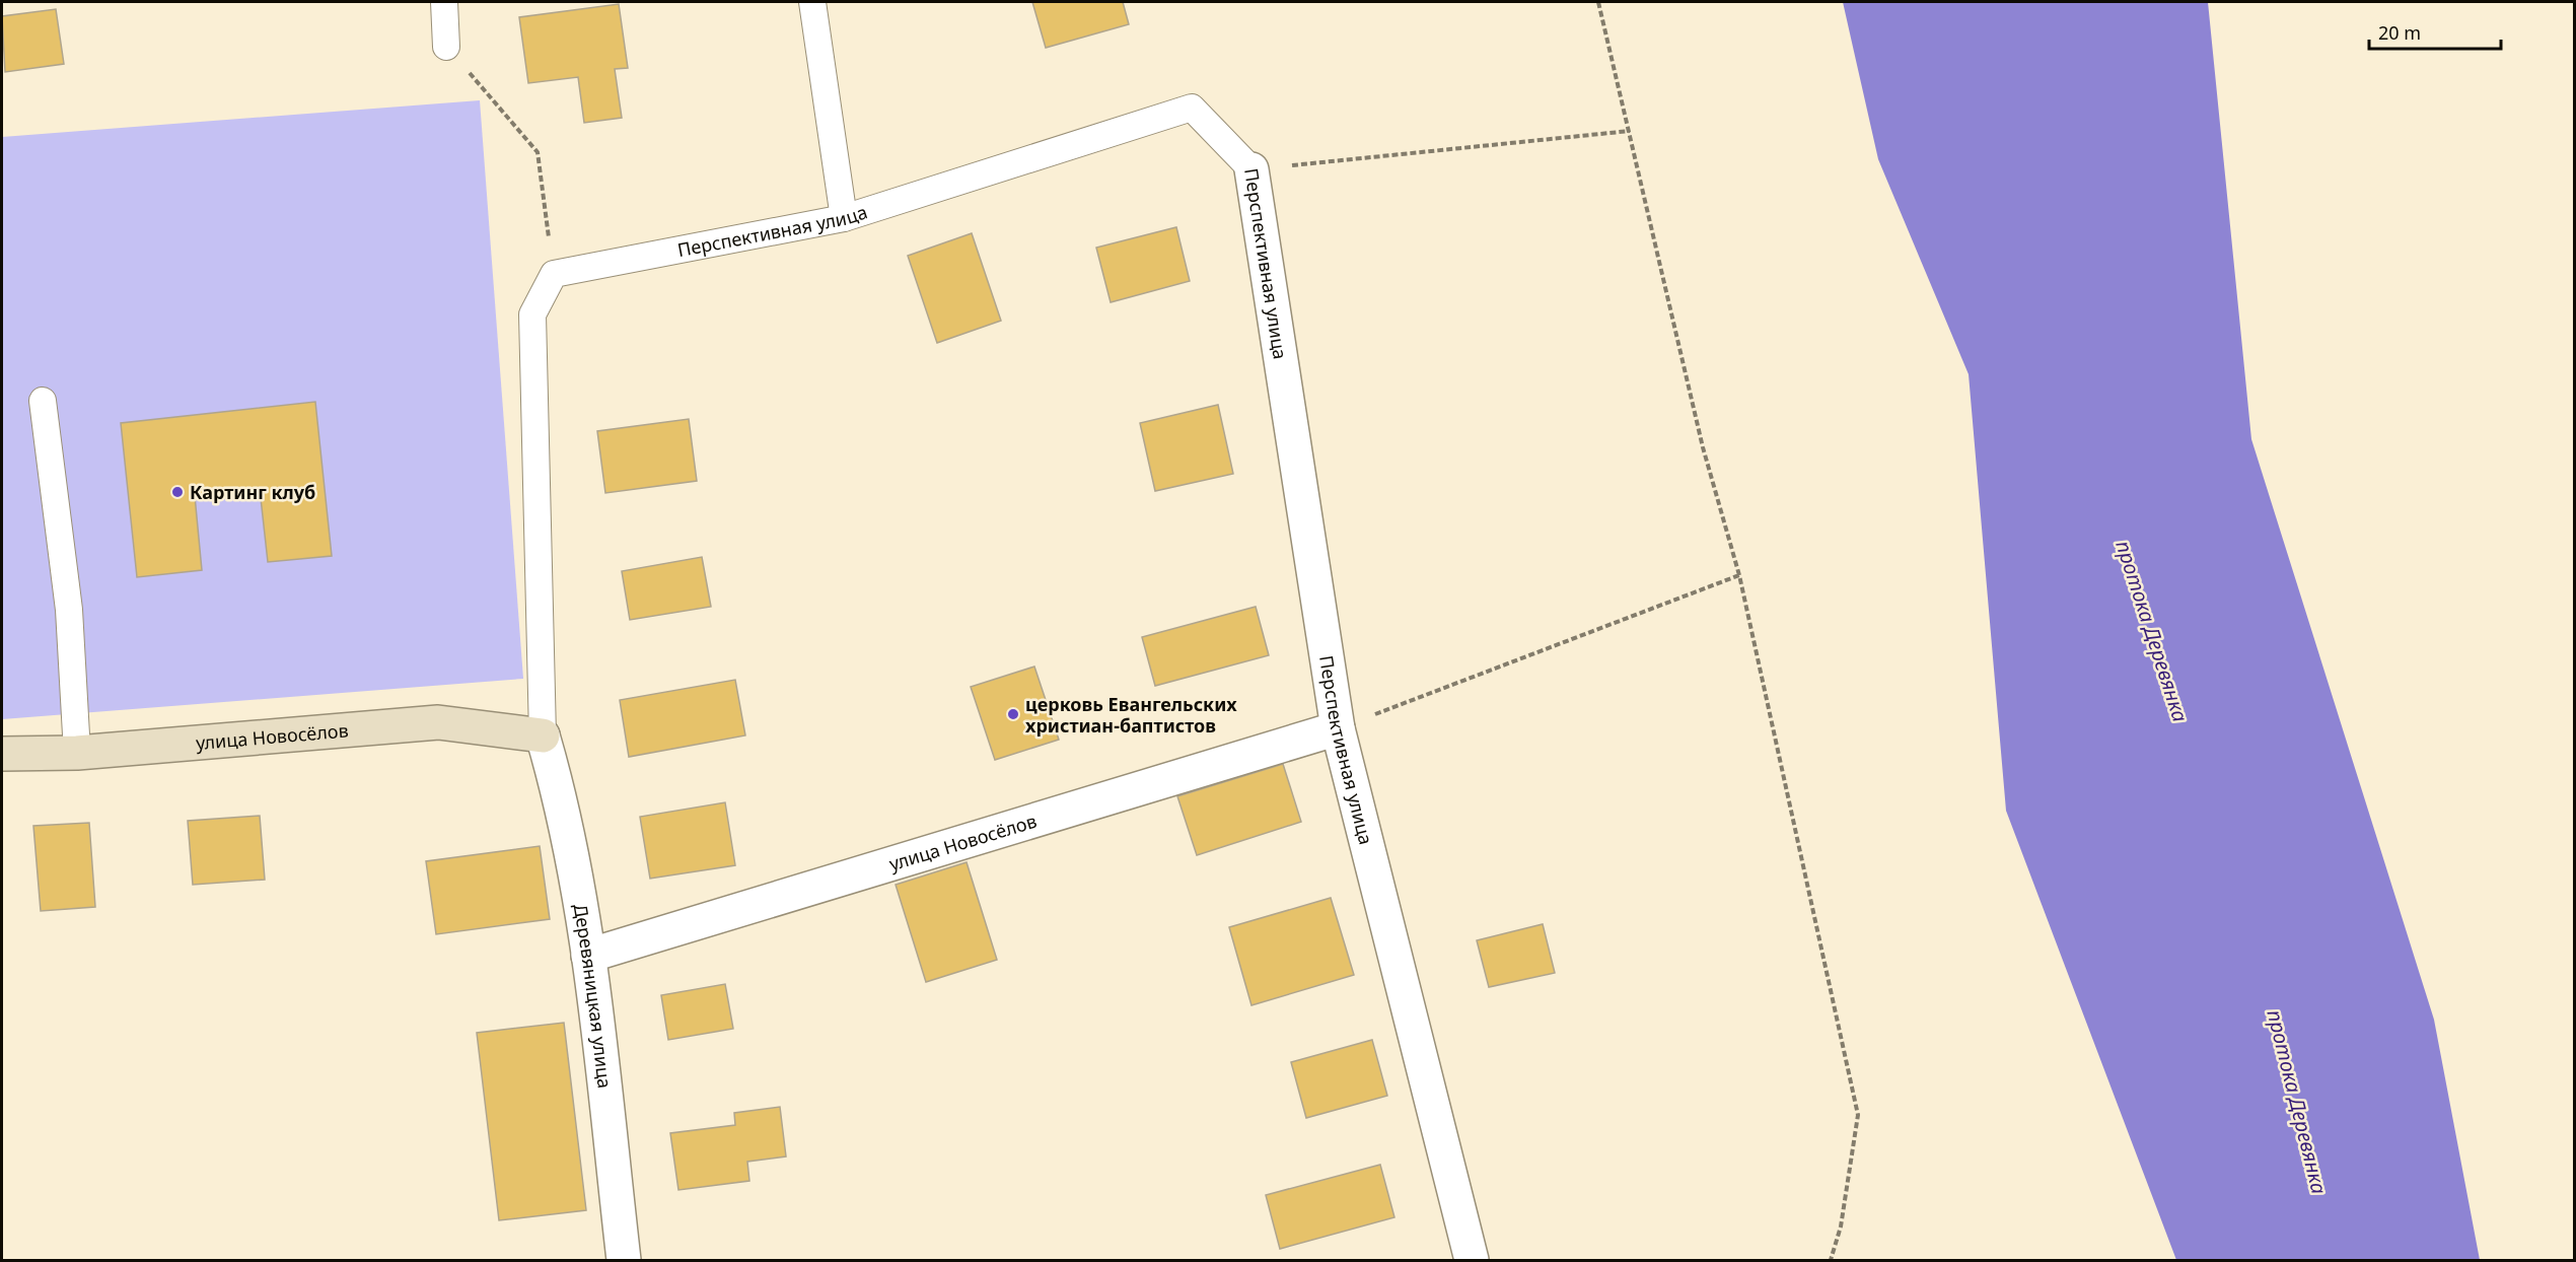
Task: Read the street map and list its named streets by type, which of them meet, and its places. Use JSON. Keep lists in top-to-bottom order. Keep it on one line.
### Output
{"streets":{"street":["Перспективная улица","улица Новосёлов","Деревяницкая улица"]},"crossings":[["Перспективная улица","улица Новосёлов"],["улица Новосёлов","Деревяницкая улица"]],"water":["протока Деревянка"],"places":["Картинг клуб","церковь Евангельских христиан-баптистов"],"scale_bar":"20 m"}
